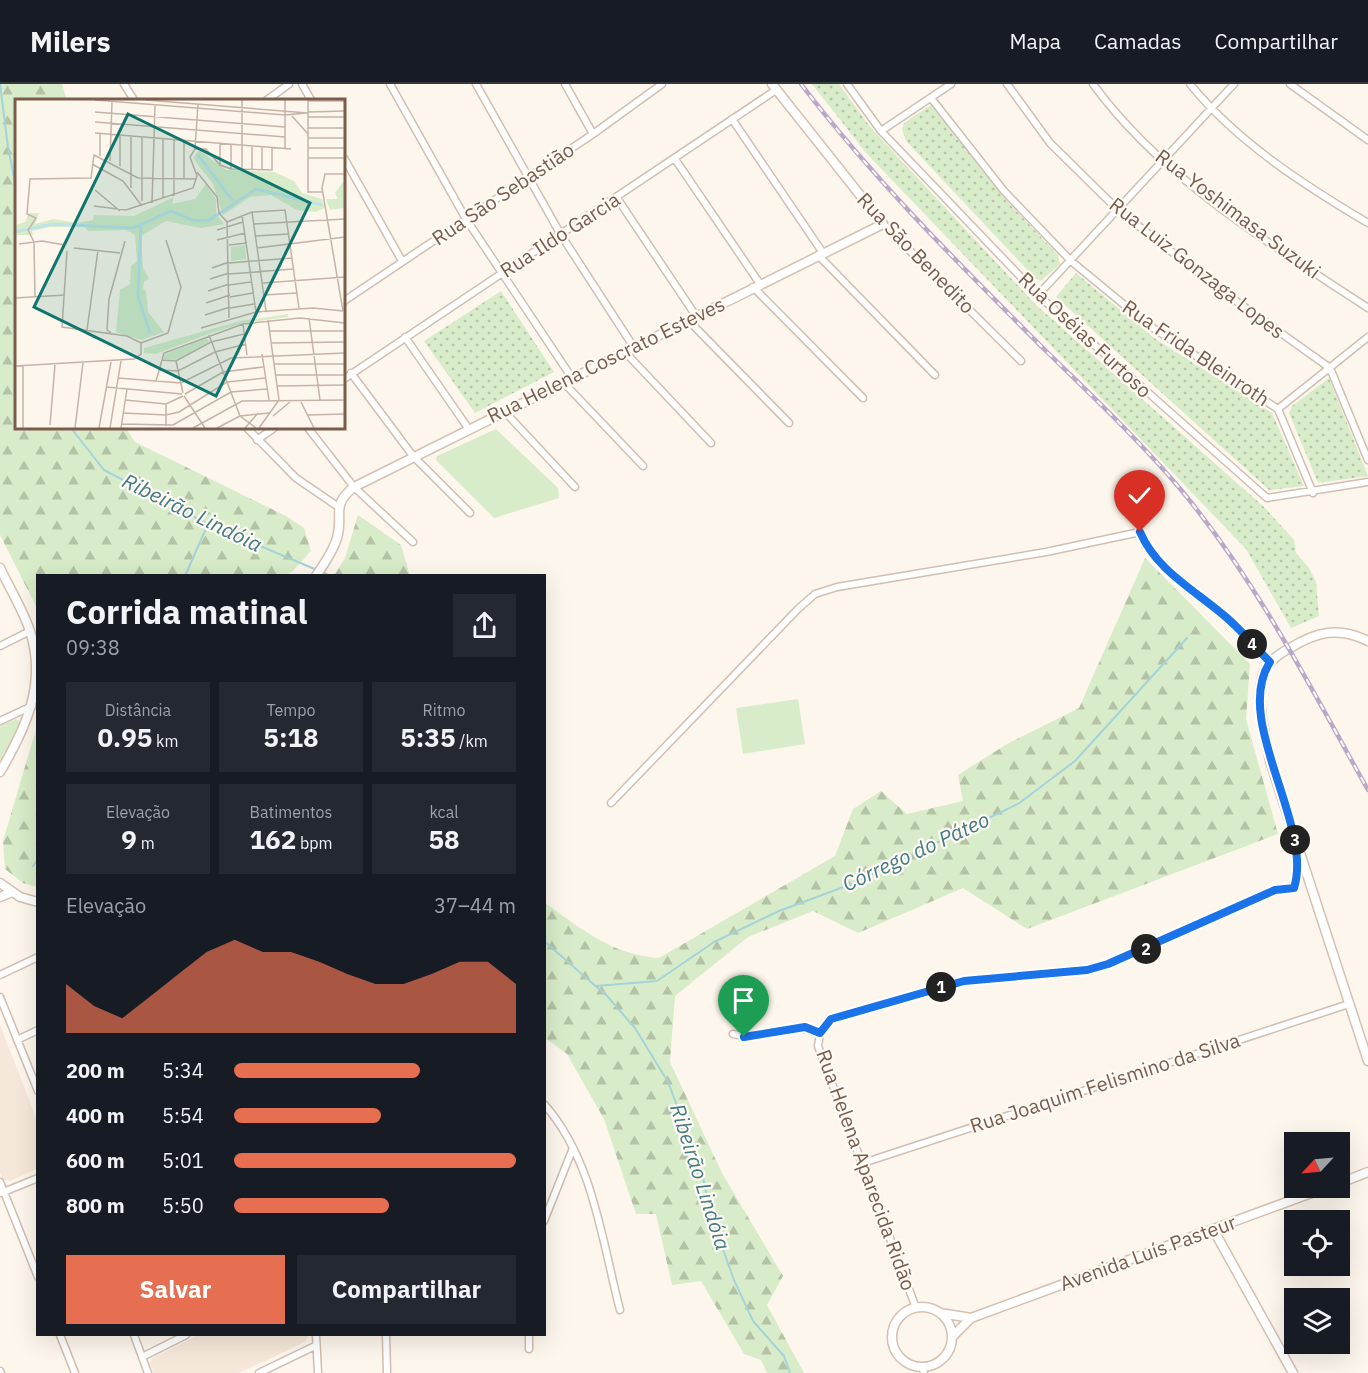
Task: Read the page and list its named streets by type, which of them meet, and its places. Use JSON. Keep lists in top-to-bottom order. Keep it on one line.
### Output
{"streets":{"street":["Rua São Sebastião","Rua Yoshimasa Suzuki","Rua Ildo Garcia","Rua São Benedito","Rua Luiz Gonzaga Lopes","Rua Oséias Furtoso","Rua Frida Bleinroth","Rua Helena Coscrato Esteves","Rua Joaquim Felismino da Silva","Rua Helena Aparecida Ridão","Avenida Luís Pasteur"]},"crossings":[["Rua Ildo Garcia","Rua São Benedito"],["Rua São Benedito","Rua Helena Coscrato Esteves"],["Rua Oséias Furtoso","Rua Frida Bleinroth"],["Rua Joaquim Felismino da Silva","Rua Helena Aparecida Ridão"],["Rua Helena Aparecida Ridão","Avenida Luís Pasteur"]],"water":["Ribeirão Lindóia","Córrego do Páteo"],"north":"bottom left","page":{"header":"Milers","nav":["Mapa","Camadas","Compartilhar"],"heading":["Corrida matinal","09:38"],"pins":["4","3","2","1"],"stats":[["Distância","0.95 km"],["Tempo","5:18"],["Ritmo","5:35 /km"],["Elevação","9 m"],["Batimentos","162 bpm"],["kcal","58"]],"chart":["Elevação","37–44 m"],"list":[{"name":"200 m","note":"5:34"},{"name":"400 m","note":"5:54"},{"name":"600 m","note":"5:01"},{"name":"800 m","note":"5:50"}],"buttons":["Salvar","Compartilhar"]}}
